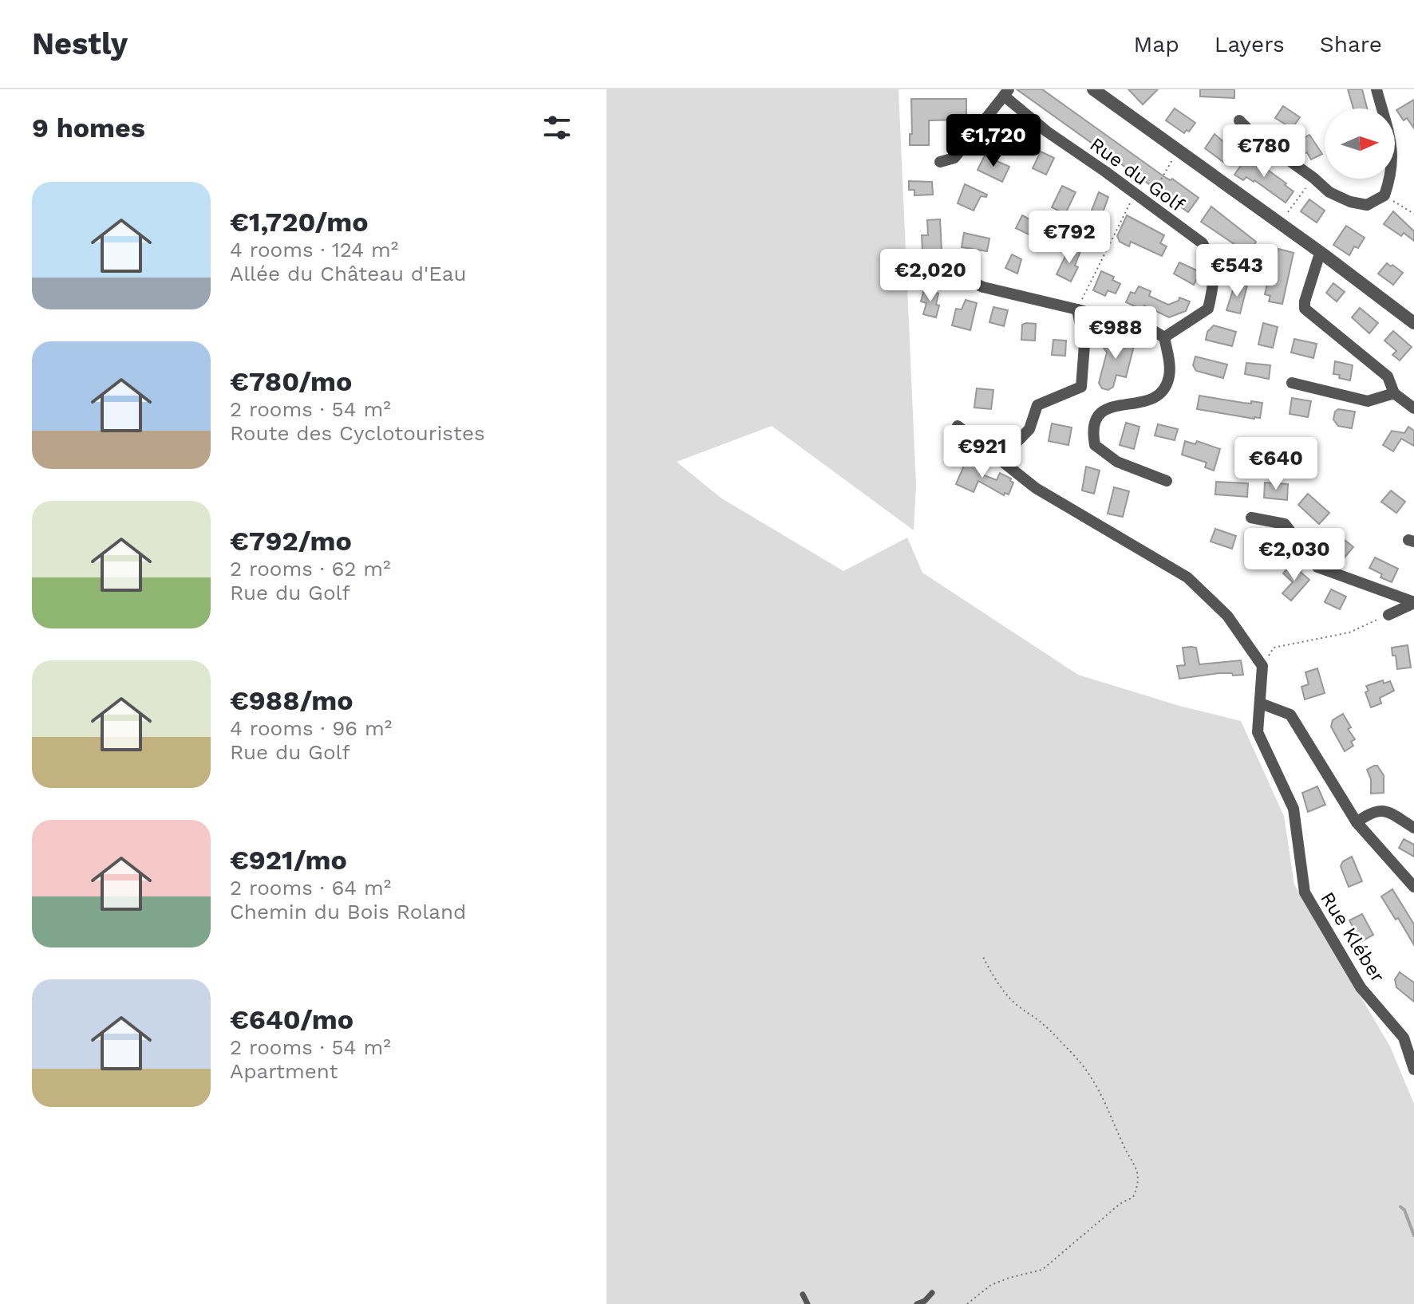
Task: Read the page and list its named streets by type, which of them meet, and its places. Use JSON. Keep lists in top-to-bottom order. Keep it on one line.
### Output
{"streets":{"street":["Rue du Golf","Rue Kléber"]},"north":"right","page":{"header":"Nestly","nav":["Map","Layers","Share"],"heading":"9 homes","price":["€1,720","€780","€792","€543","€2,020","€988","€921","€640","€2,030"],"list":[{"name":"€1,720/mo","note":"4 rooms · 124 m² · Allée du Château d'Eau"},{"name":"€780/mo","note":"2 rooms · 54 m² · Route des Cyclotouristes"},{"name":"€792/mo","note":"2 rooms · 62 m² · Rue du Golf"},{"name":"€988/mo","note":"4 rooms · 96 m² · Rue du Golf"},{"name":"€921/mo","note":"2 rooms · 64 m² · Chemin du Bois Roland"},{"name":"€640/mo","note":"2 rooms · 54 m² · Apartment"}]}}
